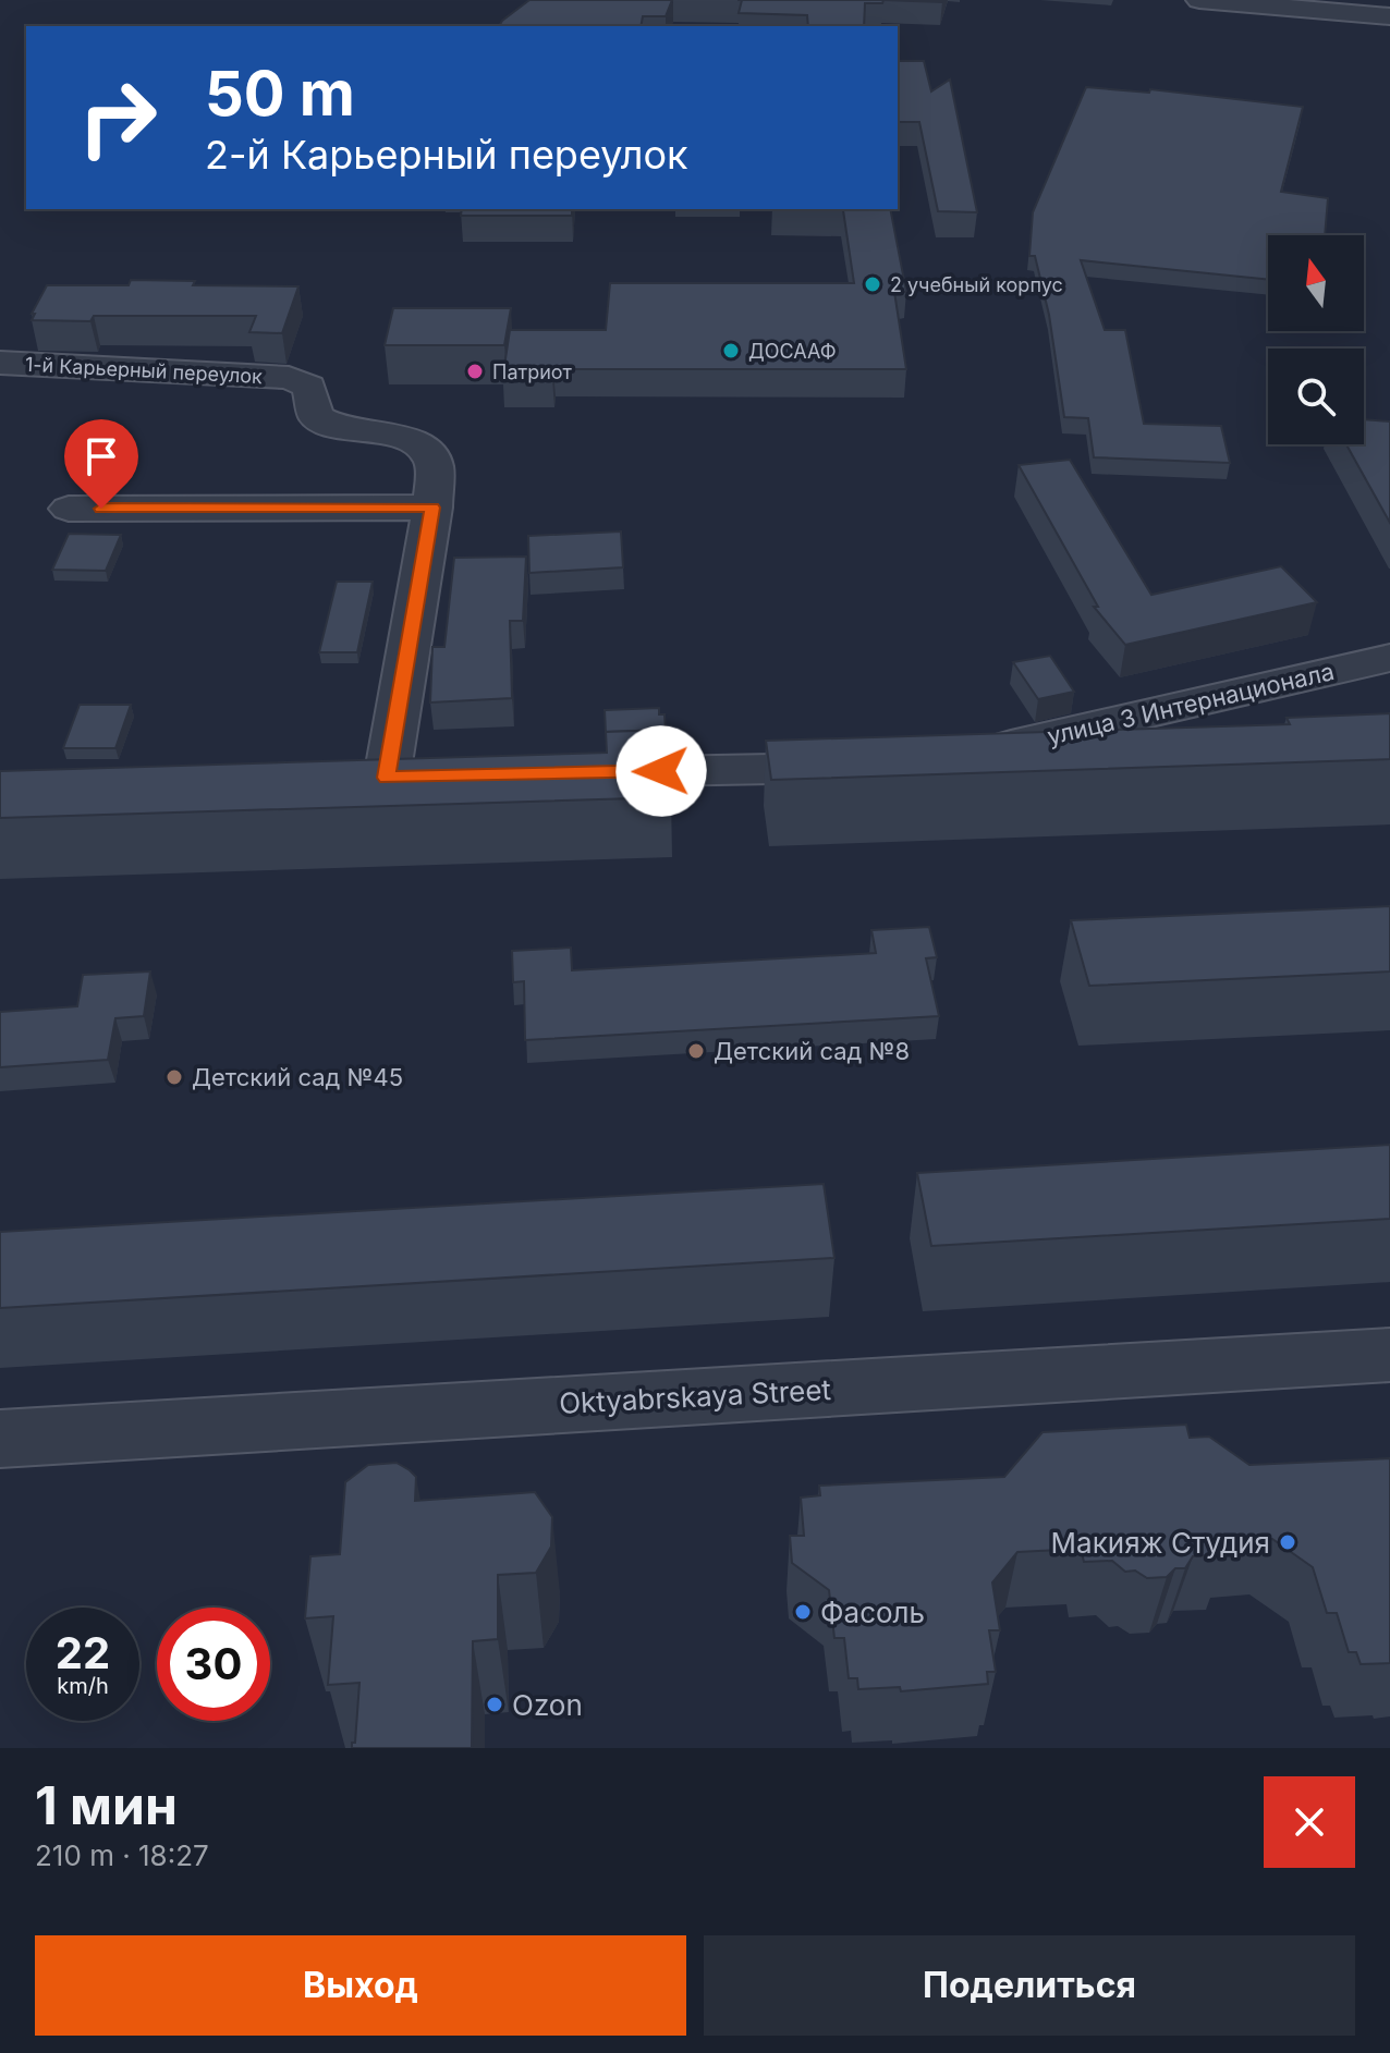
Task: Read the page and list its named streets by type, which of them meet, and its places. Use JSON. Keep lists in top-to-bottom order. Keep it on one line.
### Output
{"streets":{"street":["1-й Карьерный переулок","улица 3 Интернационала","Oktyabrskaya Street"]},"places":["2 учебный корпус","ДОСААФ","Патриот","Детский сад №8","Детский сад №45","Макияж Студия","Фасоль","Ozon"],"north":"top","page":{"turn":["50 m","2-й Карьерный переулок"],"speed":"22 km/h","limit":"30","heading":["1 мин","210 m · 18:27"],"buttons":["Выход","Поделиться"]}}
